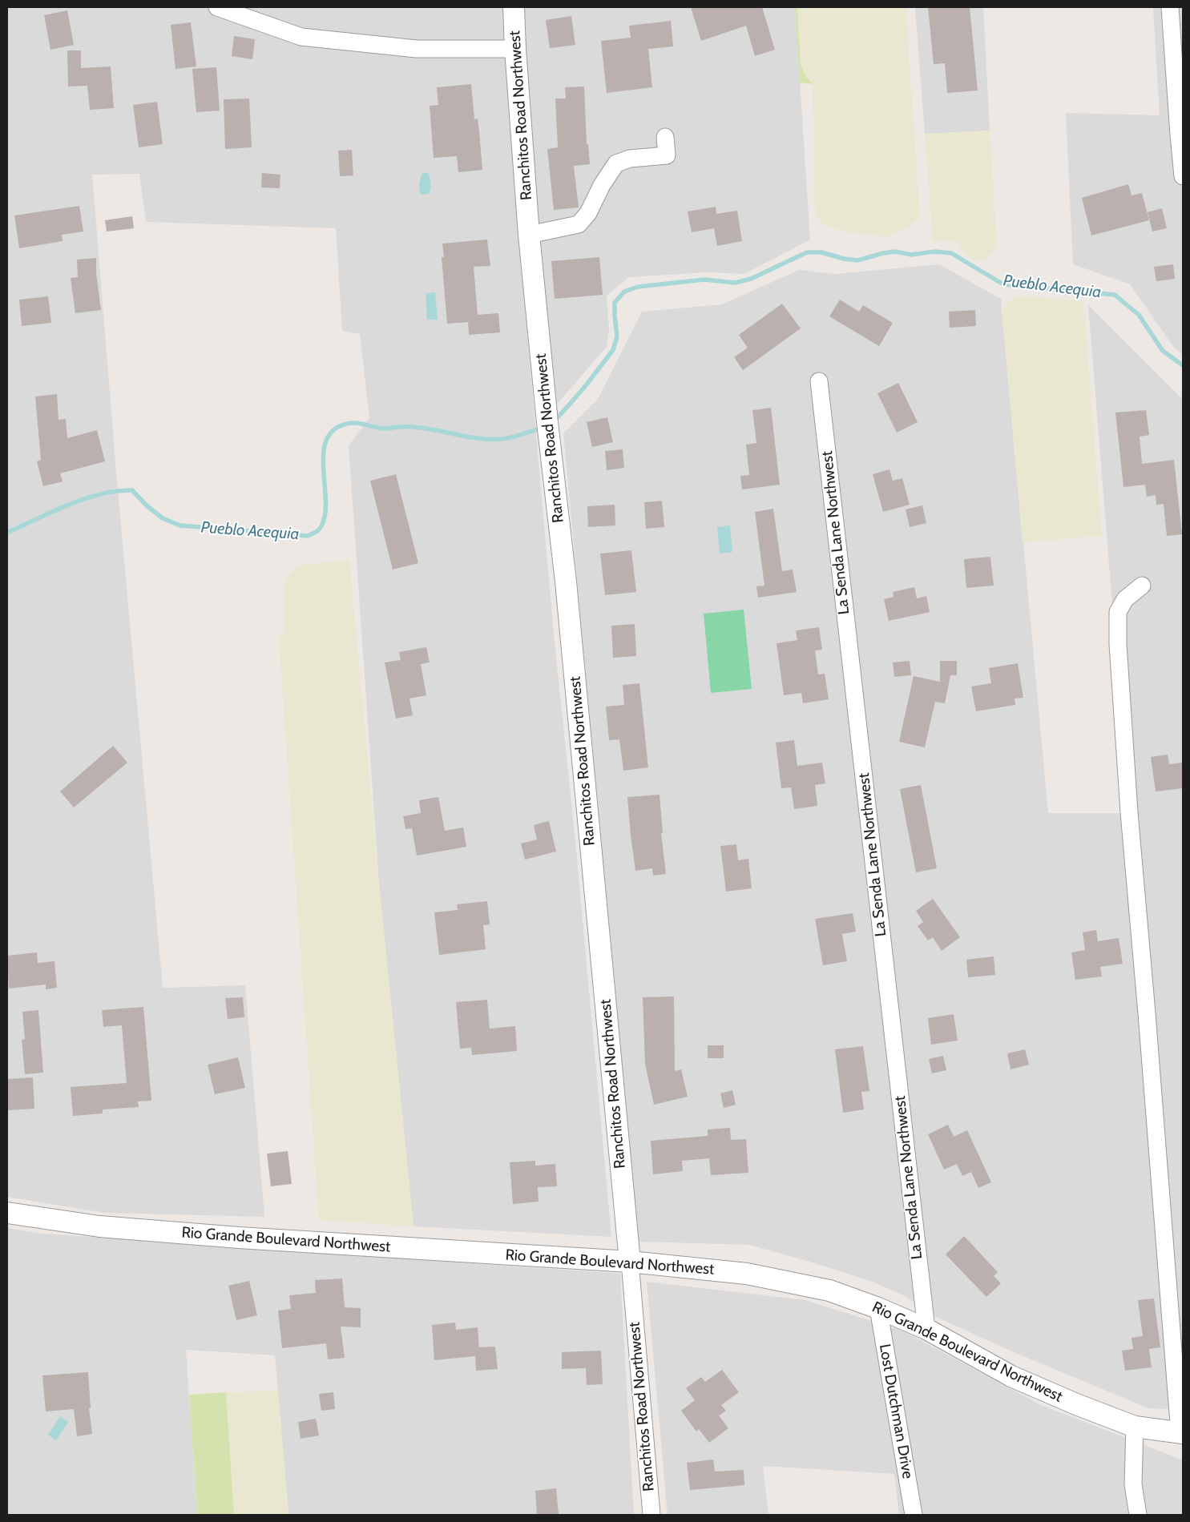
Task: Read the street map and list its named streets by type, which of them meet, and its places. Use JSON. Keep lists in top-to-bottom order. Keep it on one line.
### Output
{"streets":{"street":["Ranchitos Road Northwest","La Senda Lane Northwest","Rio Grande Boulevard Northwest","Lost Dutchman Drive"]},"crossings":[["Ranchitos Road Northwest","Rio Grande Boulevard Northwest"],["La Senda Lane Northwest","Rio Grande Boulevard Northwest"],["Rio Grande Boulevard Northwest","Lost Dutchman Drive"]],"water":["Pueblo Acequia"]}
